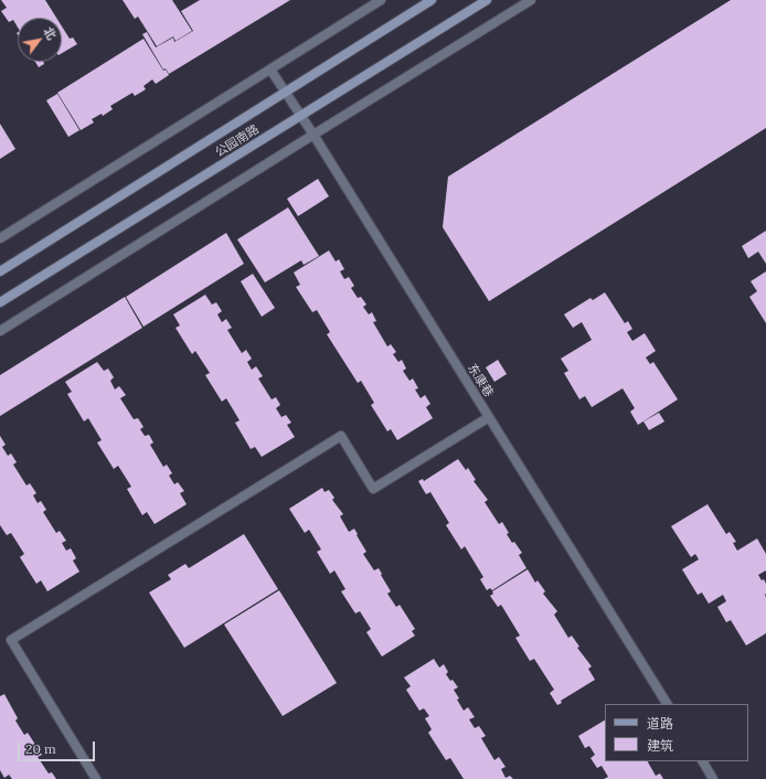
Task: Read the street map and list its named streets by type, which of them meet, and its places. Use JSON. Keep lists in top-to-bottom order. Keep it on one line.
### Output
{"streets":{"main road":["公园南路"],"street":["东康巷"]},"crossings":[["公园南路","东康巷"]],"legend":["道路","建筑"],"scale_bar":"20 m","north":"top right"}
